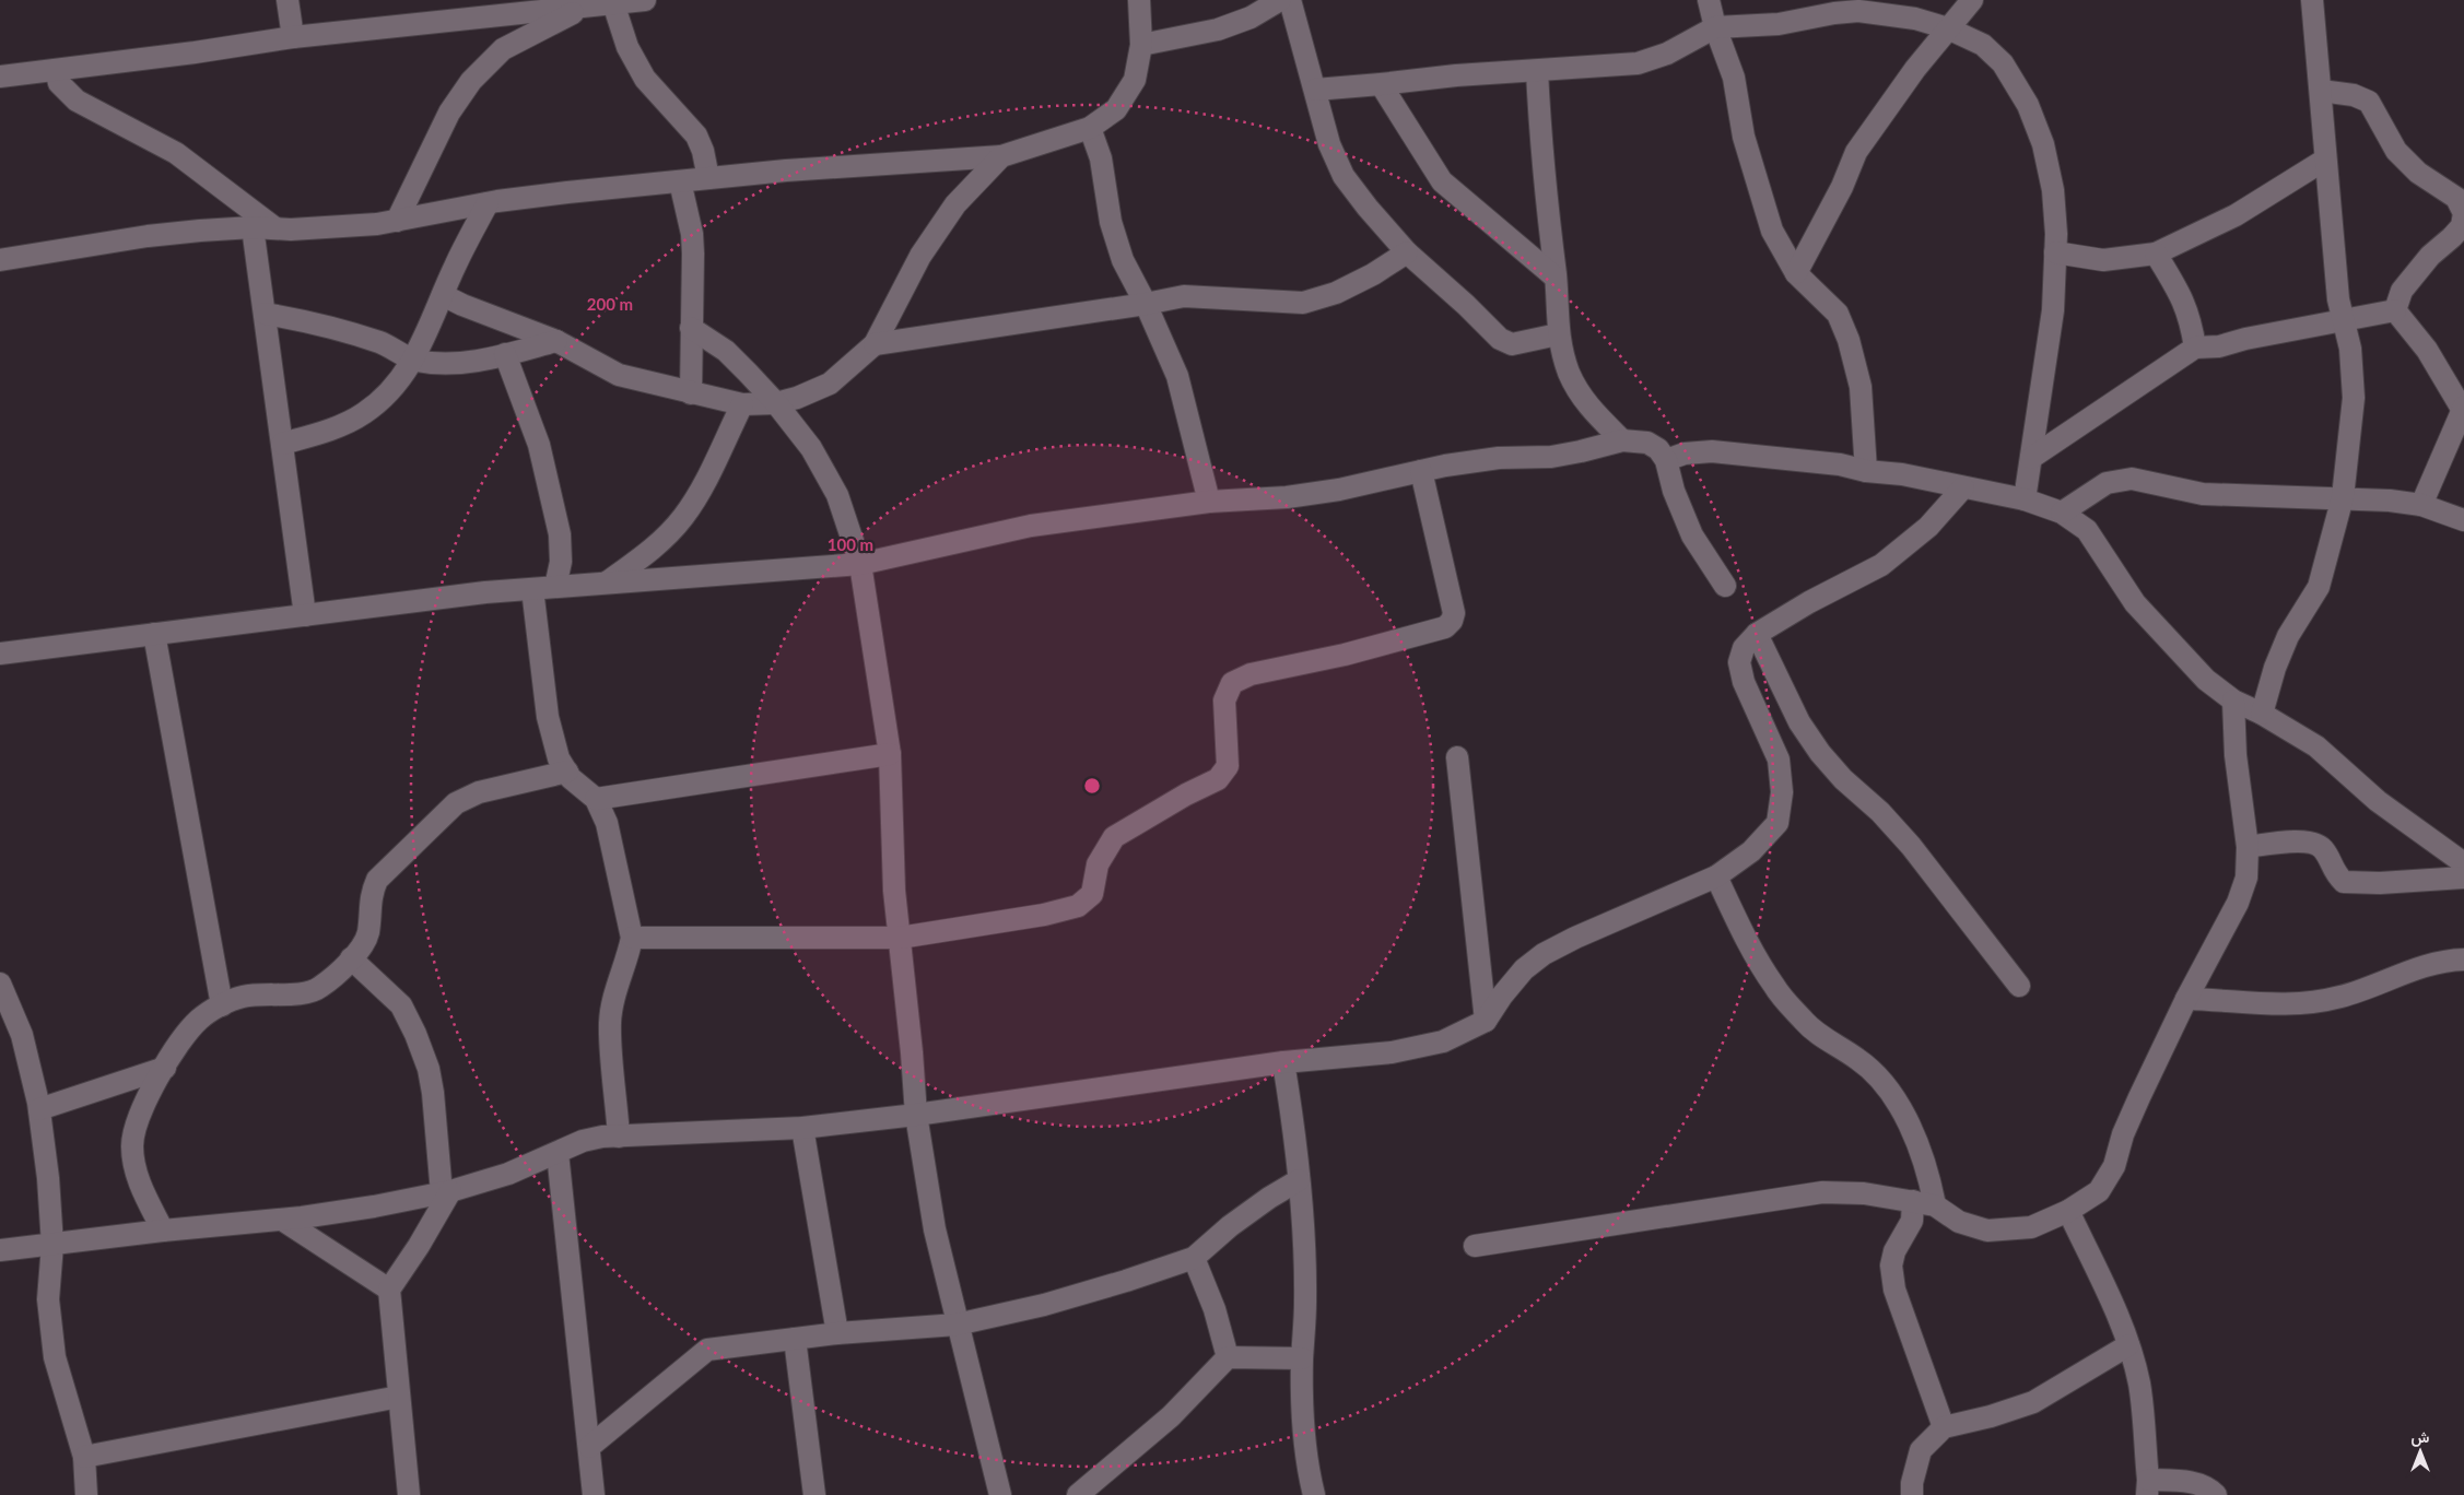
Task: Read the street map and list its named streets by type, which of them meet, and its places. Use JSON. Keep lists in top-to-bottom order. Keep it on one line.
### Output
{"north":"top","rings":["200 m","100 m"]}
